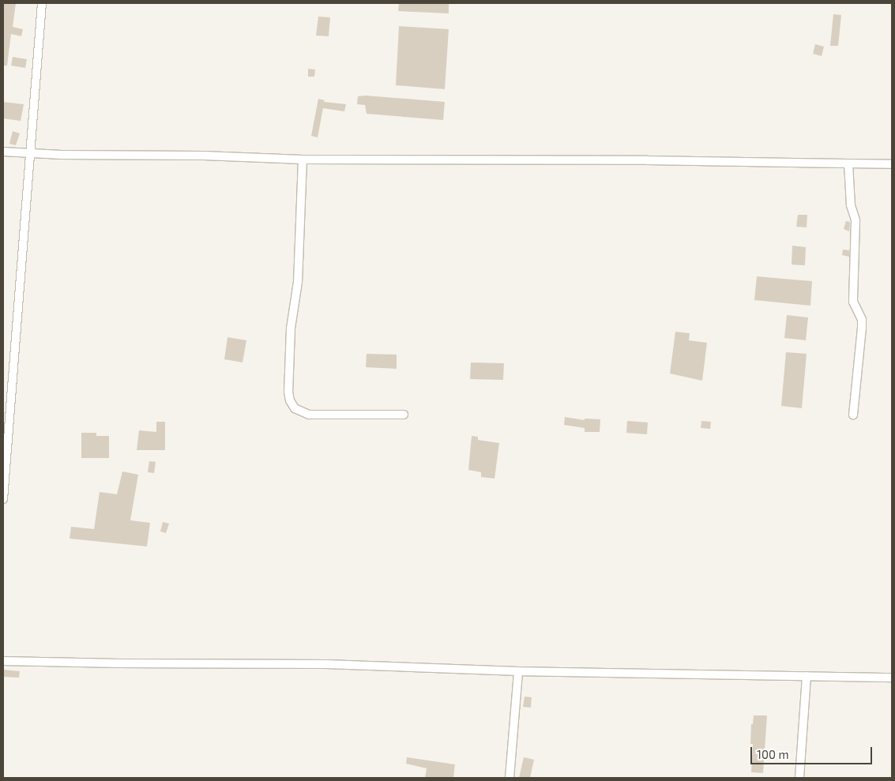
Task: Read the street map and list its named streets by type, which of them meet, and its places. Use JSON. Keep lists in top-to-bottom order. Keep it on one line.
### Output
{"scale_bar":"100 m"}
